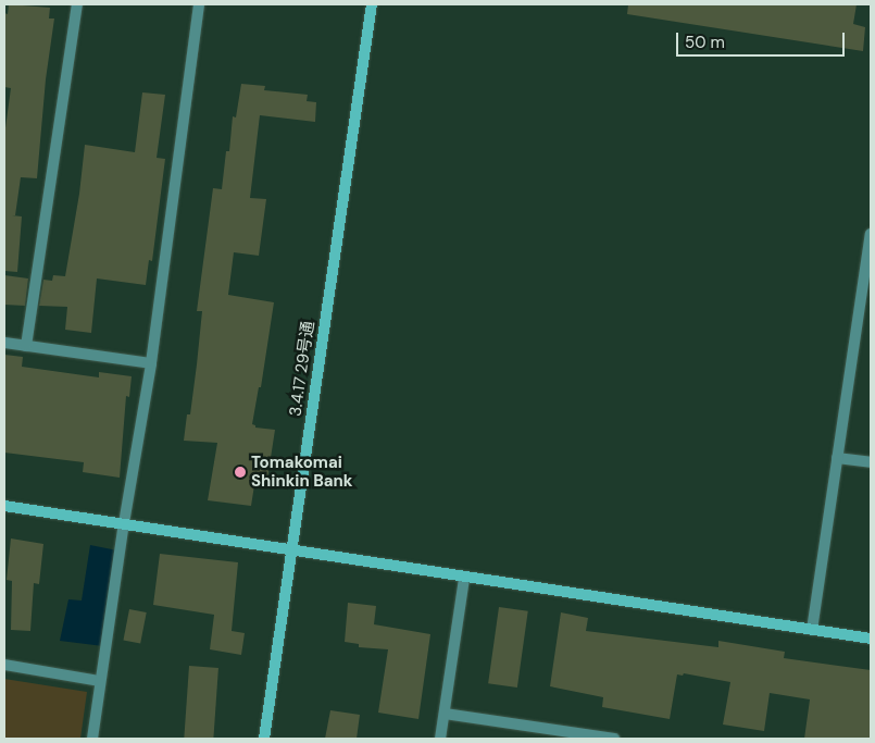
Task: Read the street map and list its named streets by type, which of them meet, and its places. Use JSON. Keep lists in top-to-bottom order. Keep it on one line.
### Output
{"streets":{"street":["3.4.17 29号通"]},"places":["Tomakomai Shinkin Bank"],"scale_bar":"50 m"}
